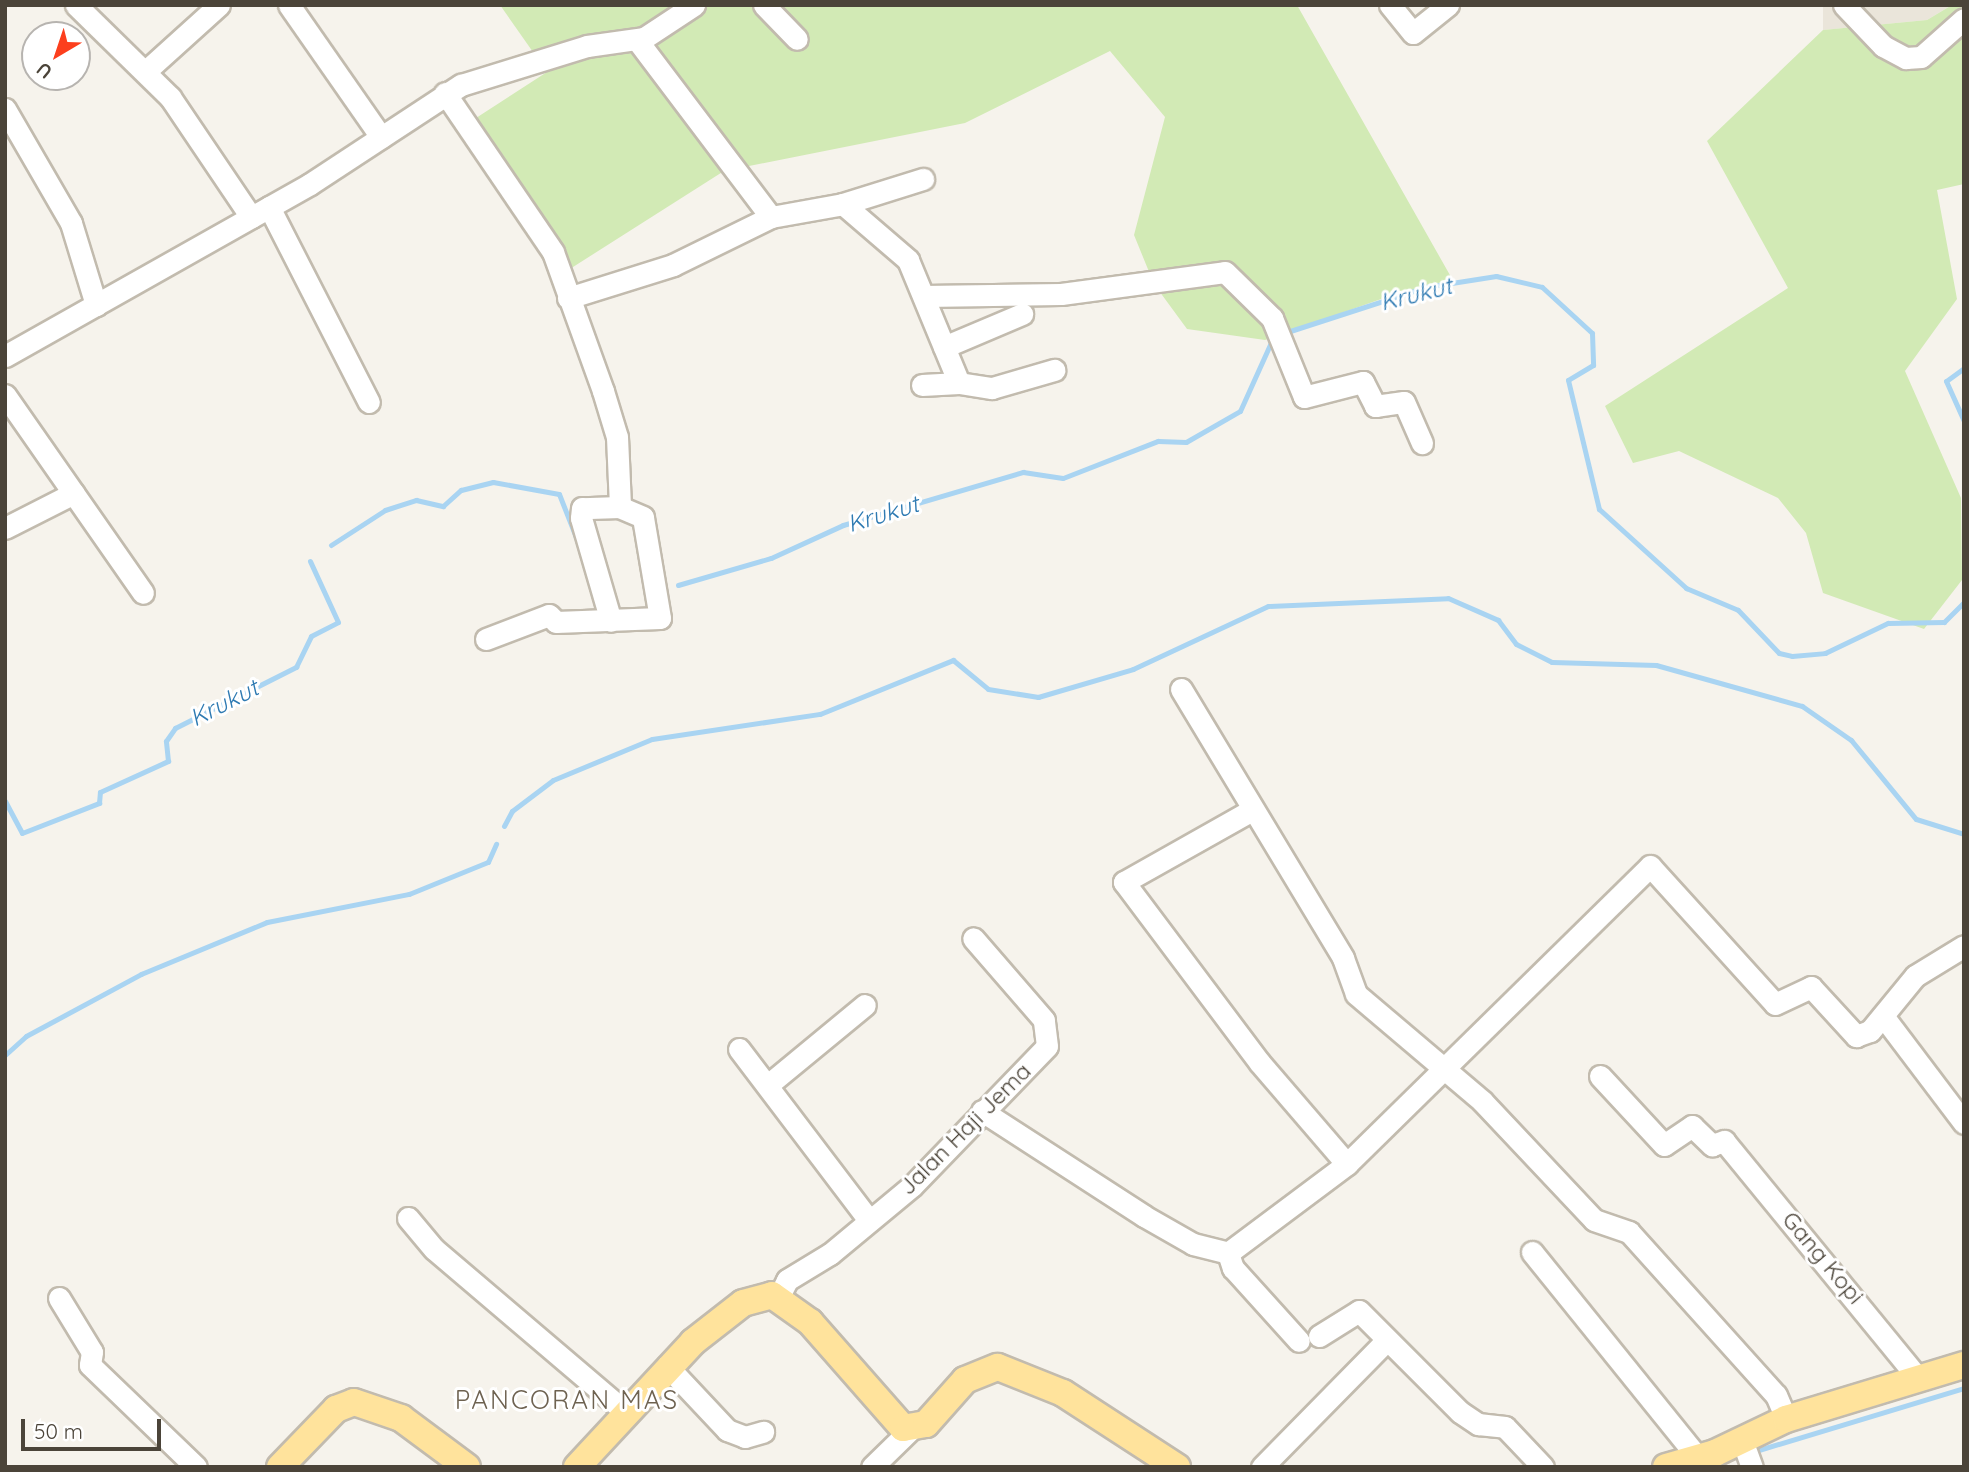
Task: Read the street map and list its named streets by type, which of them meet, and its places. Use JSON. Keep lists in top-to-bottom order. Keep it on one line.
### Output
{"streets":{"street":["Jalan Haji Jema","Gang Kopi"]},"districts":["PANCORAN MAS"],"water":["Krukut"],"scale_bar":"50 m","north":"bottom left"}
